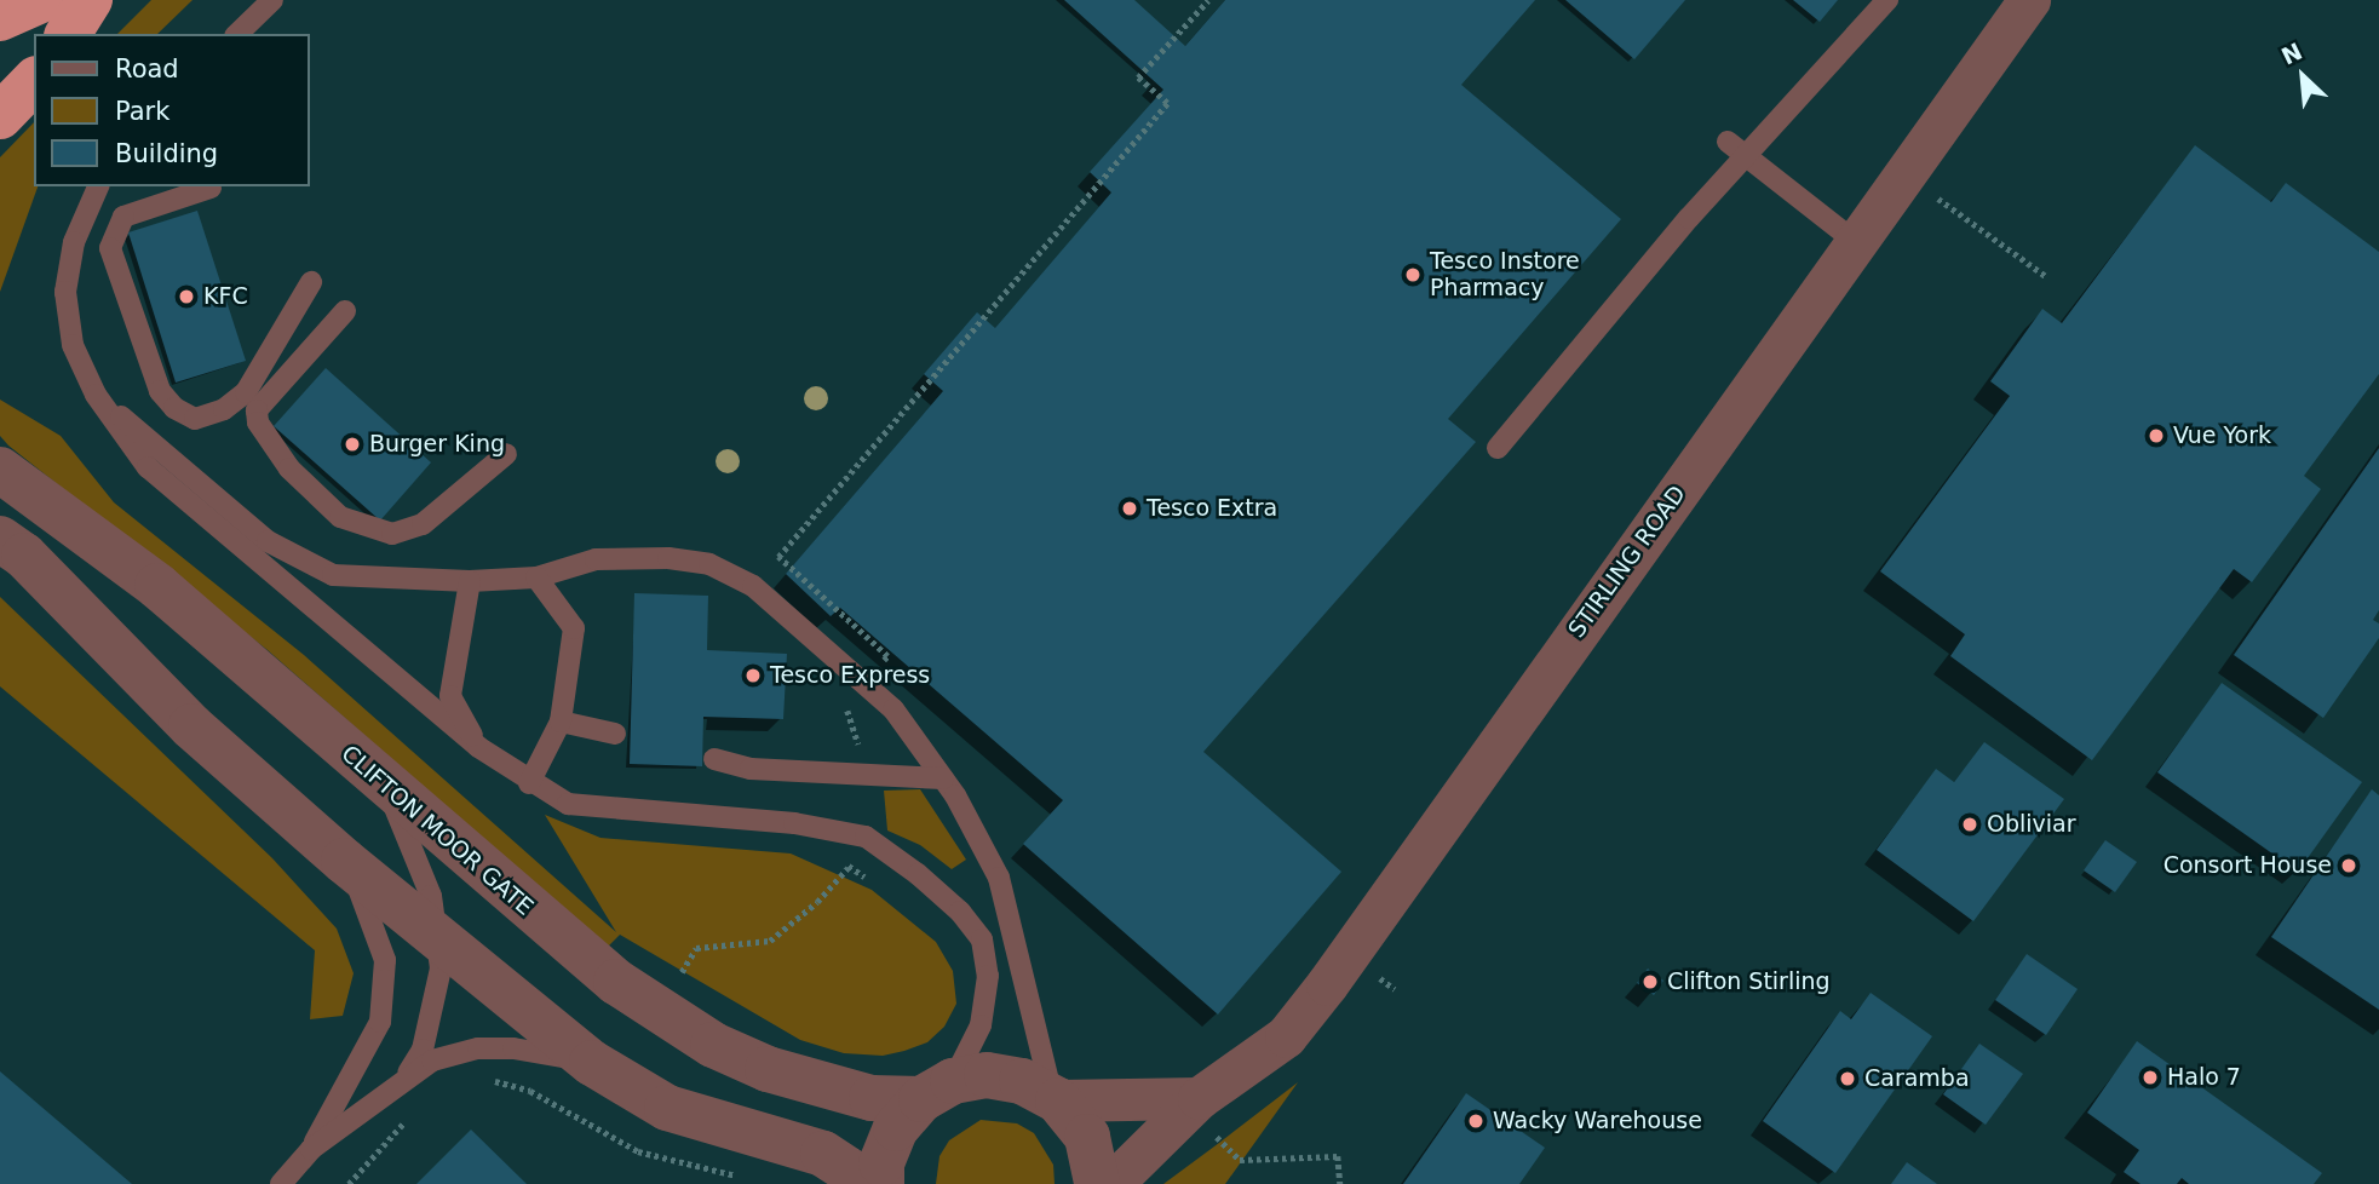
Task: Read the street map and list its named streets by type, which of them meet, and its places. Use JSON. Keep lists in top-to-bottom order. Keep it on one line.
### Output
{"streets":{"street":["STIRLING ROAD","CLIFTON MOOR GATE"]},"places":["Tesco Instore Pharmacy","KFC","Vue York","Burger King","Tesco Extra","Tesco Express","Obliviar","Consort House","Clifton Stirling","Halo 7","Caramba","Wacky Warehouse"],"legend":["Road","Park","Building"],"north":"top left"}
